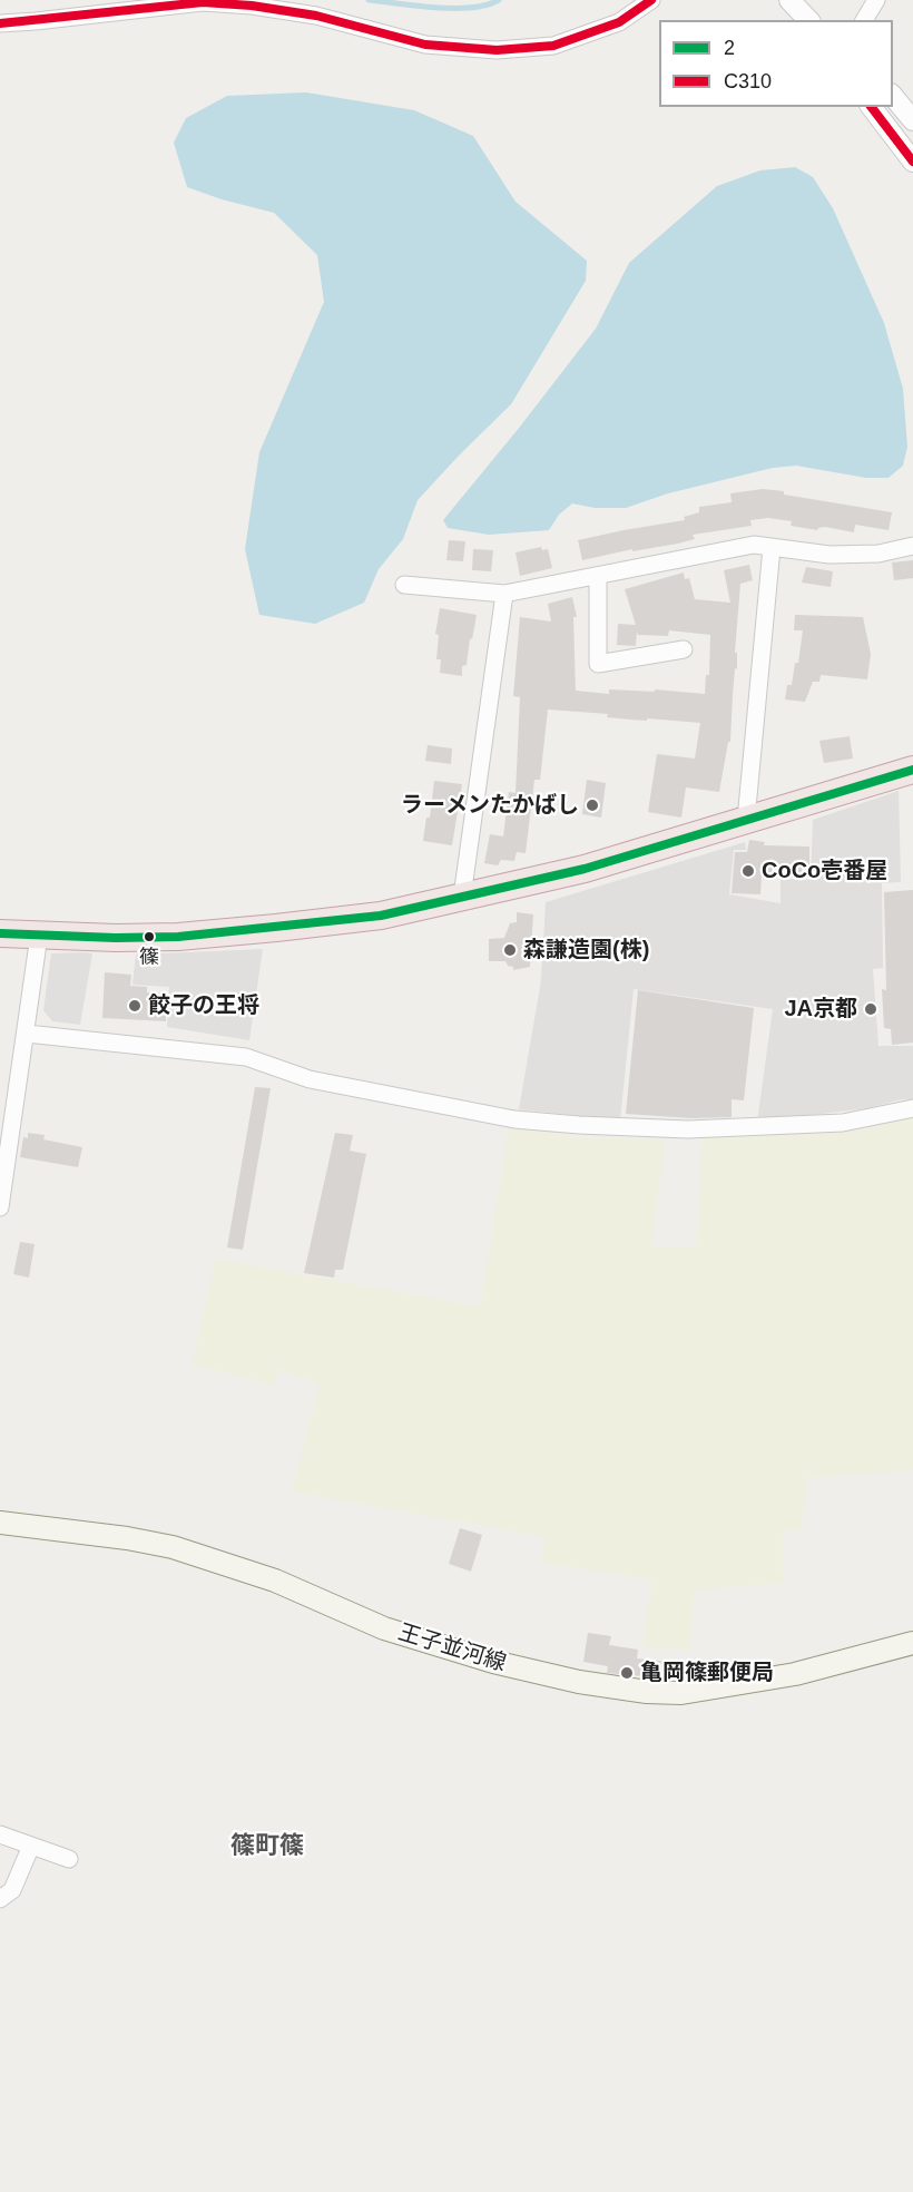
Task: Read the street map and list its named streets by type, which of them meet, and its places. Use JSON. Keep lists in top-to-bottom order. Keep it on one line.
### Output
{"streets":{"main road":["王子並河線"]},"districts":["篠町篠"],"places":["ラーメンたかばし","CoCo壱番屋","篠","森謙造園(株)","餃子の王将","JA京都","亀岡篠郵便局"],"lines":["transit line C310","transit line 2"],"legend":["2","C310"]}
